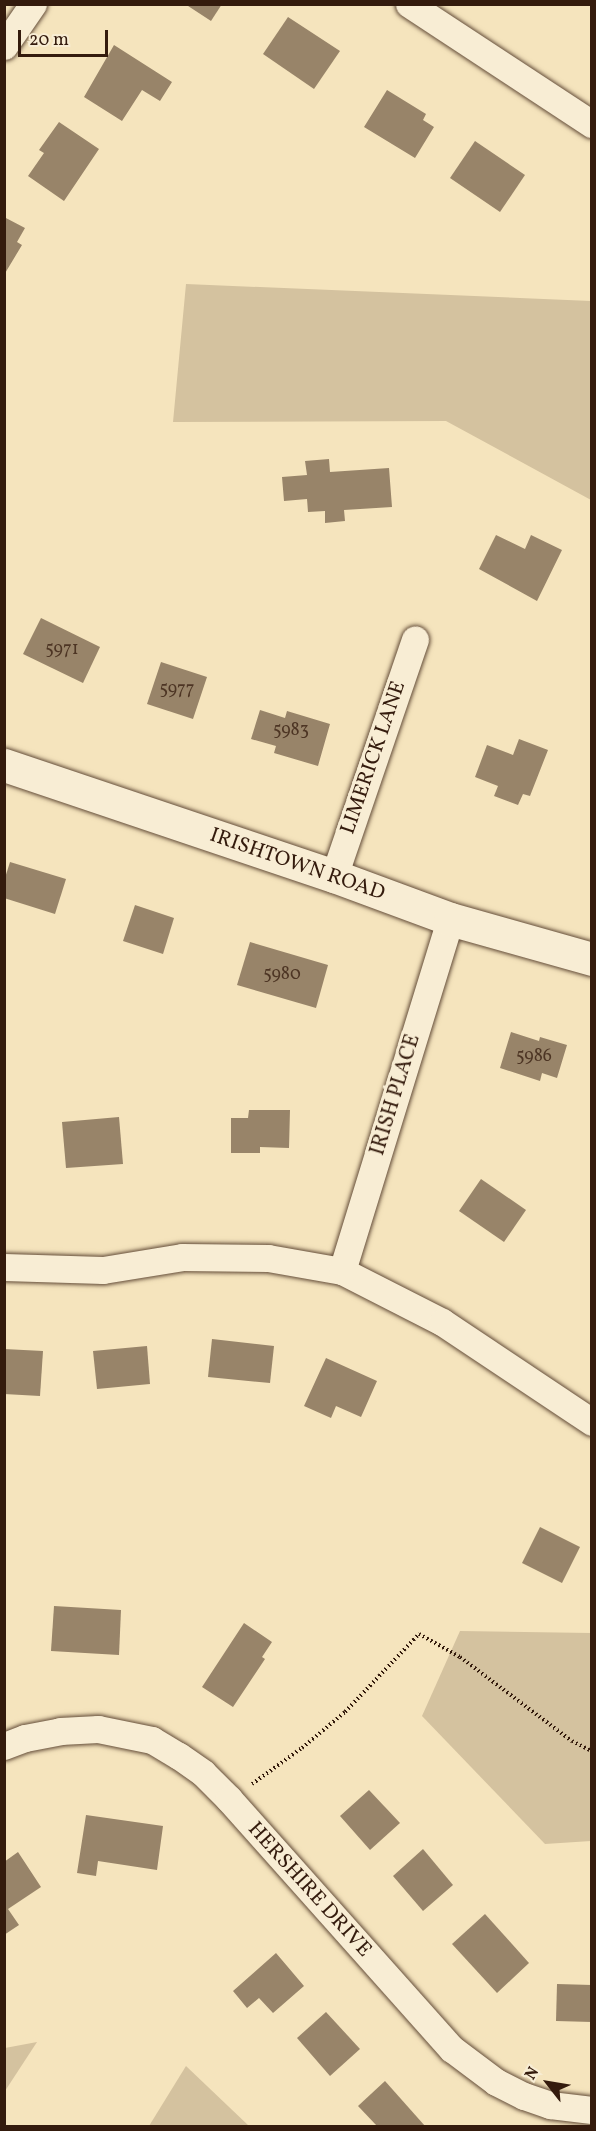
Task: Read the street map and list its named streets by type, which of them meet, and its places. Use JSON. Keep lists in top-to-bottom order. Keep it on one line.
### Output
{"streets":{"street":["LIMERICK LANE","IRISHTOWN ROAD","IRISH PLACE","HERSHIRE DRIVE"]},"crossings":[["LIMERICK LANE","IRISHTOWN ROAD"],["IRISHTOWN ROAD","IRISH PLACE"]],"house_numbers":["5971","5977","5983","5980","5986"],"scale_bar":"20 m","north":"top left"}
